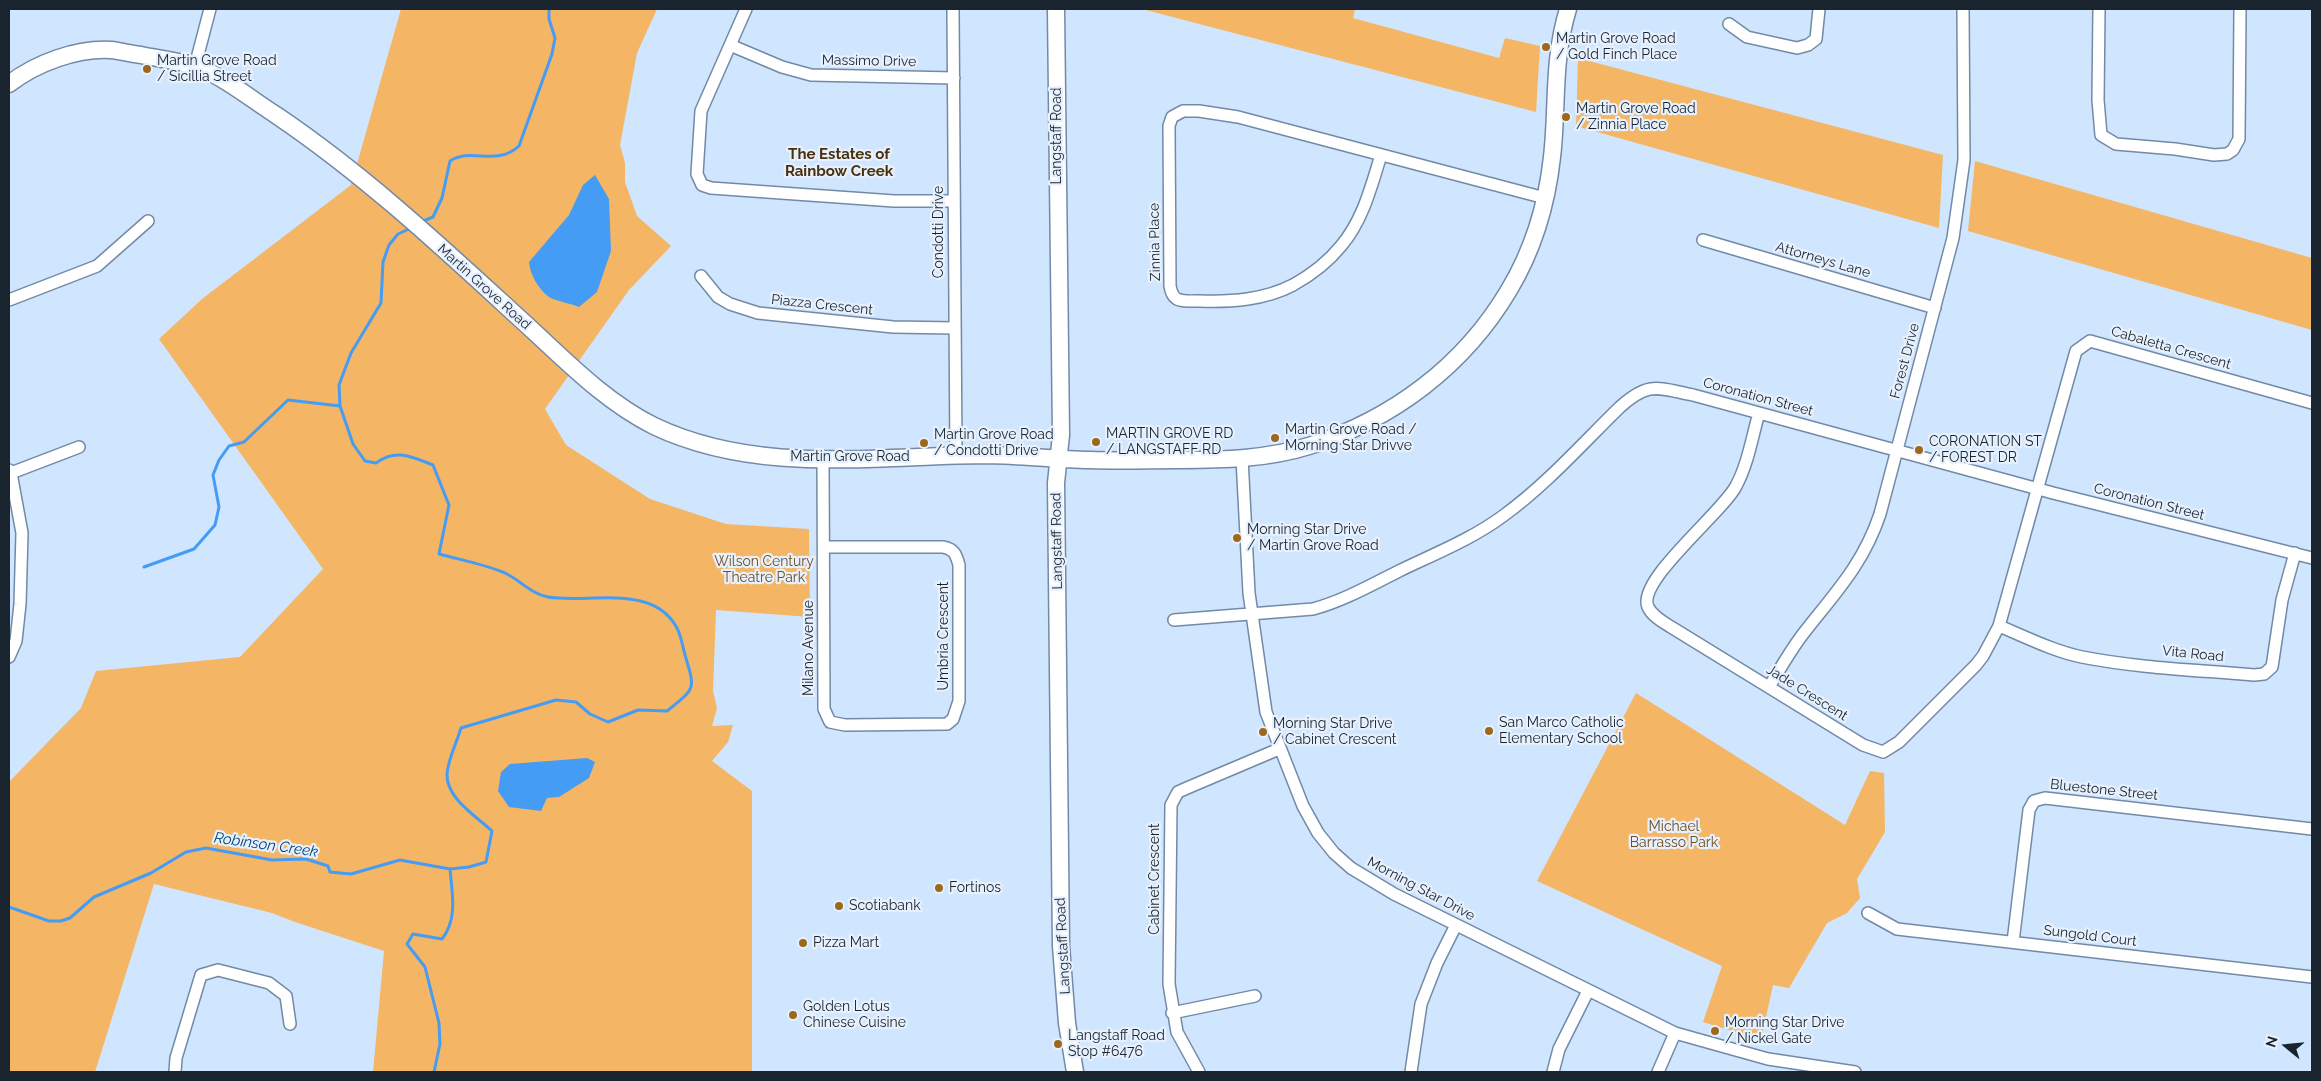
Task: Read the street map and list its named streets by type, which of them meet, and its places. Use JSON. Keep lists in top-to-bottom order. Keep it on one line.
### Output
{"streets":{"street":["Massimo Drive","Langstaff Road","Condotti Drive","Zinnia Place","Attorneys Lane","Martin Grove Road","Piazza Crescent","Cabaletta Crescent","Forest Drive","Coronation Street","Umbria Crescent","Milano Avenue","Vita Road","Jade Crescent","Bluestone Street","Cabinet Crescent","Morning Star Drive","Sungold Court"]},"crossings":[["Massimo Drive","Condotti Drive"],["Langstaff Road","Martin Grove Road"],["Condotti Drive","Martin Grove Road"],["Condotti Drive","Piazza Crescent"],["Zinnia Place","Martin Grove Road"],["Attorneys Lane","Forest Drive"],["Martin Grove Road","Milano Avenue"],["Martin Grove Road","Morning Star Drive"],["Cabaletta Crescent","Coronation Street"],["Cabaletta Crescent","Jade Crescent"],["Forest Drive","Coronation Street"],["Forest Drive","Jade Crescent"],["Coronation Street","Vita Road"],["Coronation Street","Jade Crescent"],["Coronation Street","Morning Star Drive"],["Umbria Crescent","Milano Avenue"],["Vita Road","Jade Crescent"],["Bluestone Street","Sungold Court"],["Cabinet Crescent","Morning Star Drive"]],"districts":["The Estates of Rainbow Creek"],"water":["Robinson Creek"],"parks":["Wilson Century Theatre Park","Michael Barrasso Park"],"places":["Martin Grove Road / Gold Finch Place","Martin Grove Road / Sicillia Street","Martin Grove Road / Zinnia Place","Martin Grove Road / Morning Star Drivve","MARTIN GROVE RD / LANGSTAFF RD","Martin Grove Road / Condotti Drive","CORONATION ST / FOREST DR","Morning Star Drive / Martin Grove Road","San Marco Catholic Elementary School","Morning Star Drive / Cabinet Crescent","Fortinos","Scotiabank","Pizza Mart","Golden Lotus Chinese Cuisine","Morning Star Drive / Nickel Gate","Langstaff Road Stop #6476"],"north":"left"}
